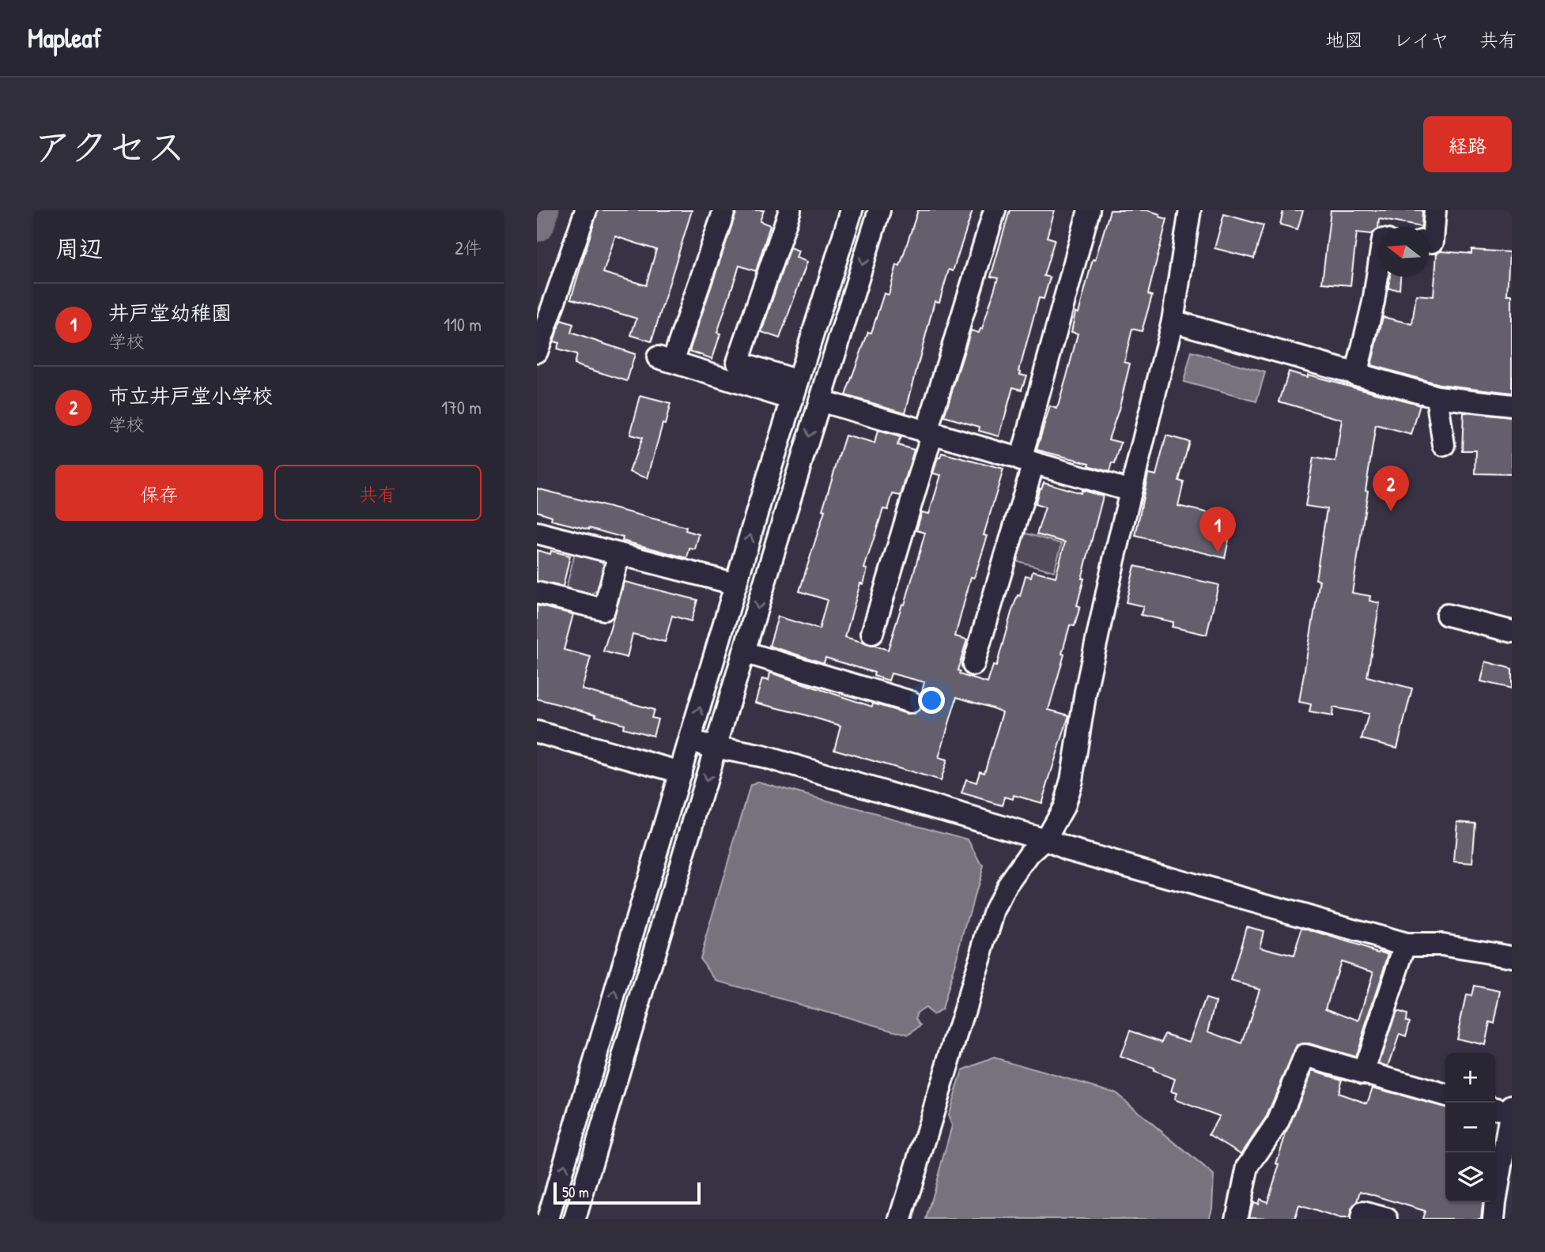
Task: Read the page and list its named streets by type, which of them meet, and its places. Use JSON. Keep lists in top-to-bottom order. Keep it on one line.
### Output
{"scale_bar":"50 m","north":"left","page":{"header":"Mapleaf","nav":["地図","レイヤ","共有"],"title":"アクセス","buttons":["経路",["保存","共有"]],"heading":["周辺","2件"],"list":[{"mark":"1","name":"井戸堂幼稚園","note":"学校","value":"110 m"},{"mark":"2","name":"市立井戸堂小学校","note":"学校","value":"170 m"}],"pins":["2","1"],"map_buttons":["+","−"],"scale":"50 m"}}
